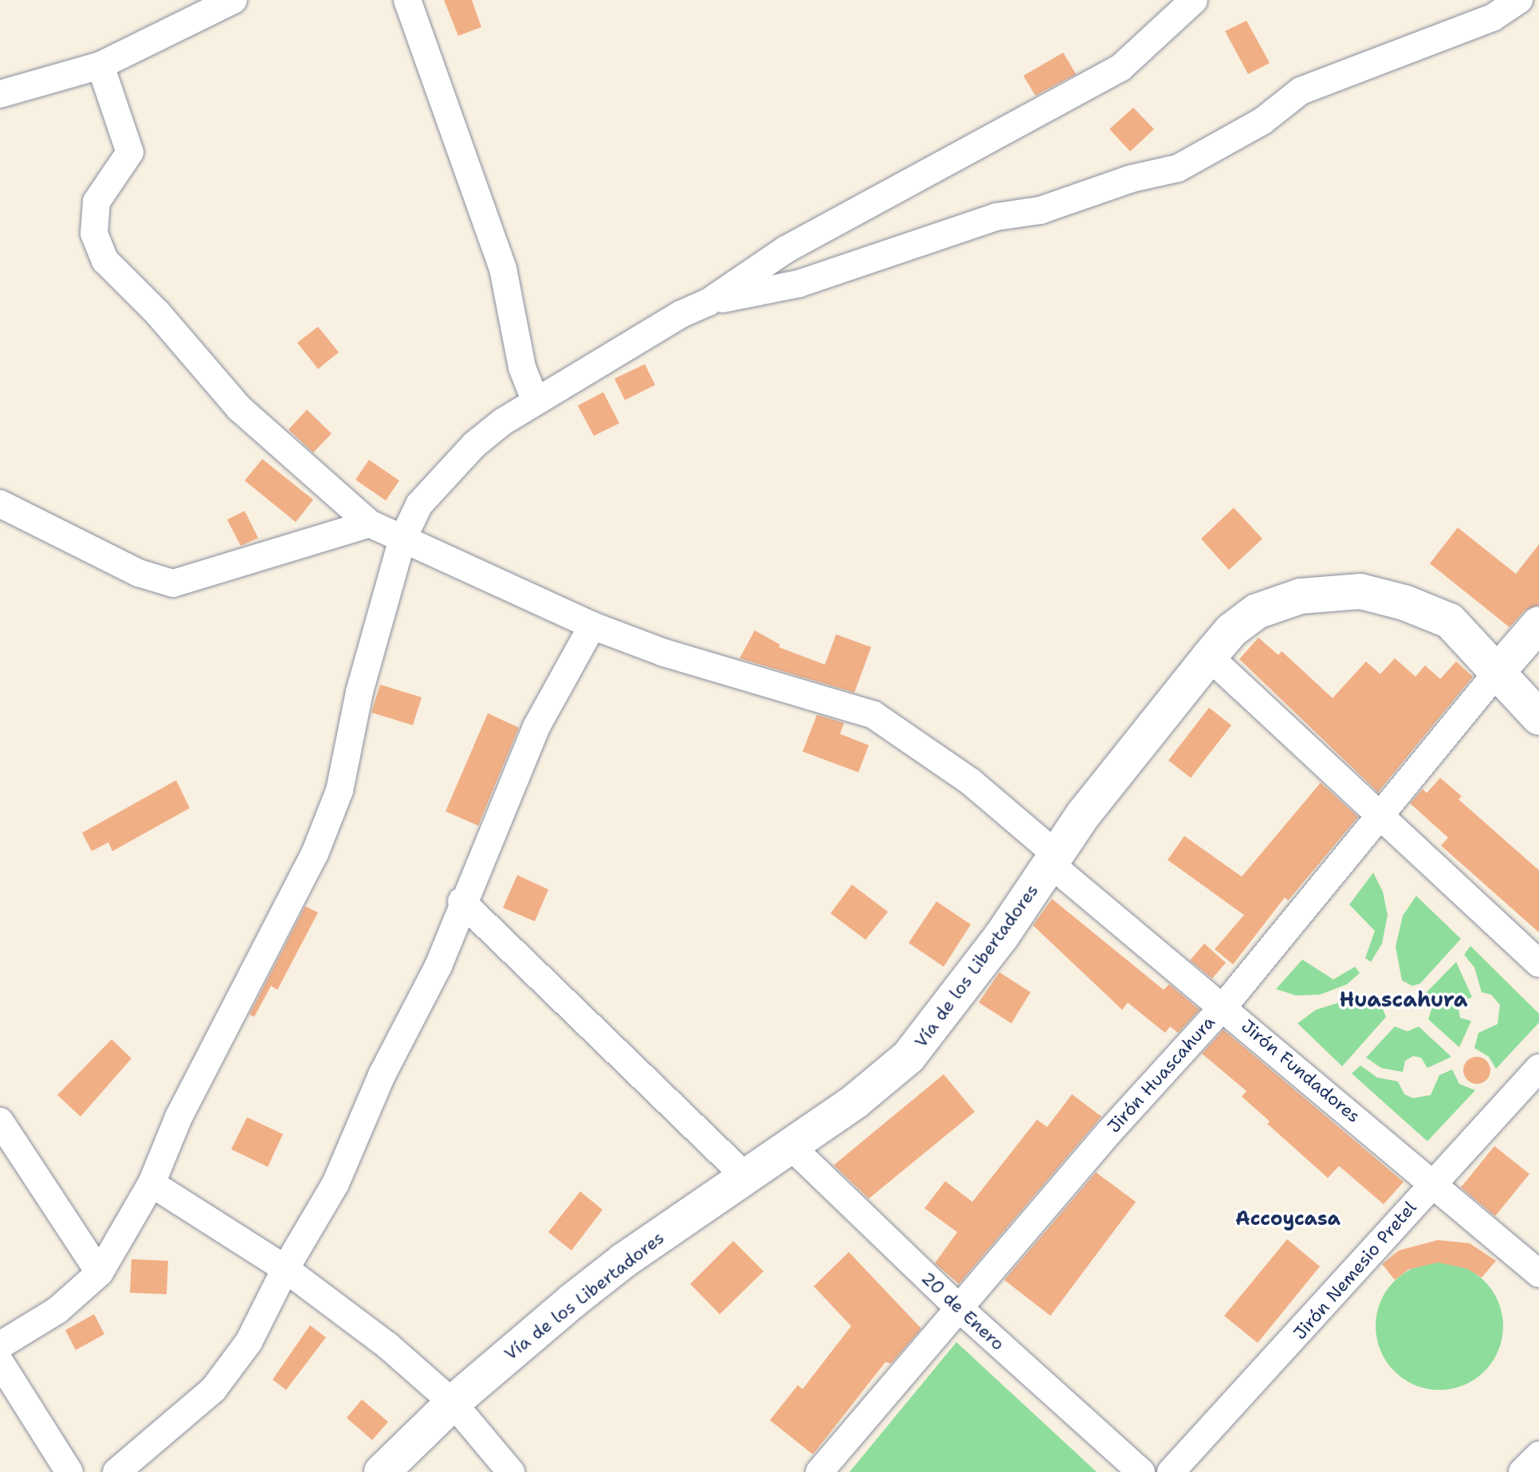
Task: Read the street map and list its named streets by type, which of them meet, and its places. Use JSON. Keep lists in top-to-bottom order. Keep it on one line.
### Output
{"streets":{"main road":["Vía de los Libertadores"],"street":["Jirón Fundadores","Jirón Huascahura","Jirón Nemesio Pretel","20 de Enero"]},"crossings":[["Vía de los Libertadores","Jirón Fundadores"],["Vía de los Libertadores","Jirón Huascahura"],["Vía de los Libertadores","20 de Enero"],["Jirón Fundadores","Jirón Huascahura"],["Jirón Fundadores","Jirón Nemesio Pretel"],["Jirón Huascahura","20 de Enero"]],"districts":["Huascahura","Accoycasa"]}
